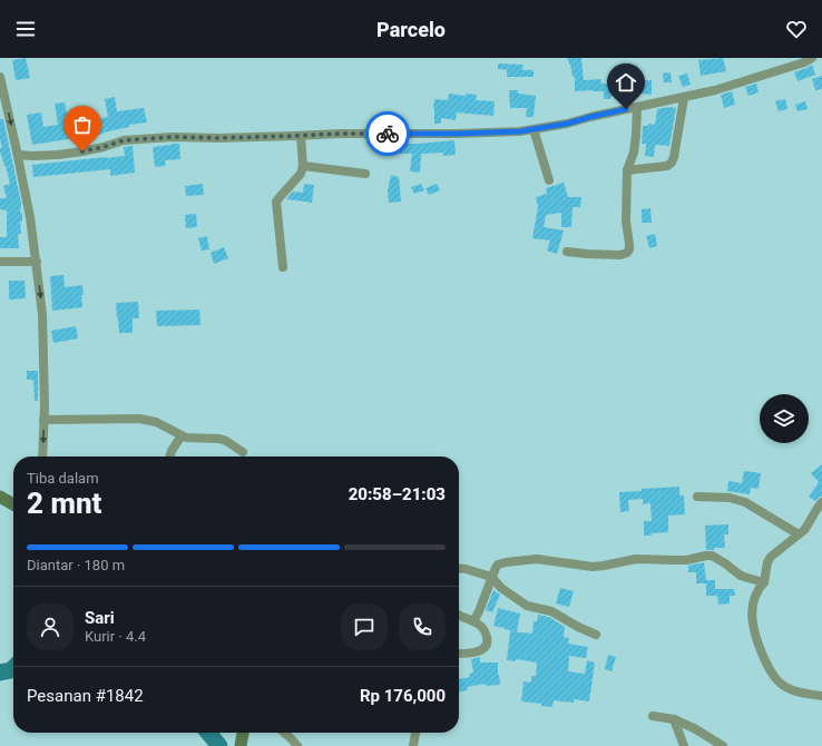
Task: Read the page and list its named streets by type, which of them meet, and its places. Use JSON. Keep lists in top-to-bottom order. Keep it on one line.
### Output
{"page":{"header":"Parcelo","heading":["2 mnt","Tiba dalam","20:58–21:03"],"panel":["Sari","Kurir · 4.4","Pesanan #1842","Rp 176,000"],"bar":"Diantar · 180 m"}}
